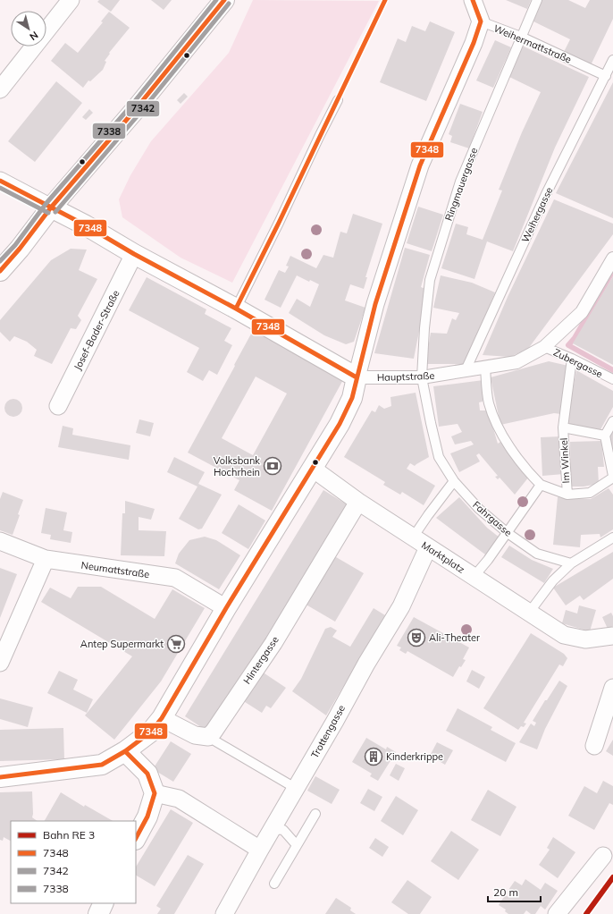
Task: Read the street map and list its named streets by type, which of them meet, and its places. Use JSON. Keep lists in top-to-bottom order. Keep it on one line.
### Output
{"streets":{"street":["Josef-Bader-Straße","Hauptstraße","Marktplatz","Neumattstraße","Hintergasse","Trottengasse"],"lane":["Weihermattstraße","Ringmauergasse","Weihergasse","Zubergasse","Im Winkel","Fahrgasse"]},"crossings":[["Weihermattstraße","Ringmauergasse"],["Weihermattstraße","Weihergasse"],["Ringmauergasse","Hauptstraße"],["Ringmauergasse","Fahrgasse"],["Weihergasse","Hauptstraße"],["Zubergasse","Hauptstraße"],["Zubergasse","Im Winkel"],["Hauptstraße","Fahrgasse"],["Marktplatz","Hintergasse"],["Marktplatz","Trottengasse"]],"places":{"bank":["Volksbank Hochrhein"],"theatre":["Ali-Theater"],"supermarket":["Antep Supermarkt"],"building":["Kinderkrippe"]},"lines":["transit line 7348","transit line 7338","transit line 7342"],"legend":["Bahn RE 3","7348","7342","7338"],"scale_bar":"20 m","north":"bottom right"}
